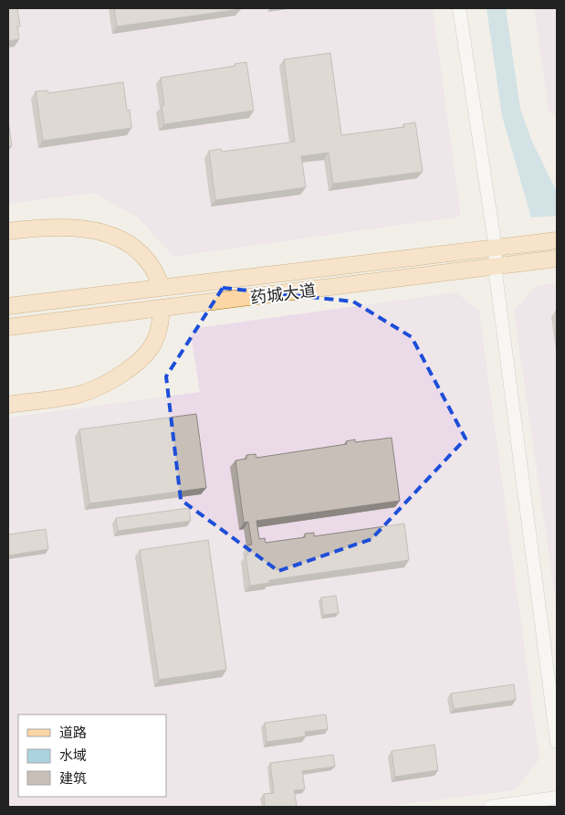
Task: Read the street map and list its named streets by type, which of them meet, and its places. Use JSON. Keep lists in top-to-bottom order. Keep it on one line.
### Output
{"streets":{"main road":["药城大道"]},"legend":["道路","水域","建筑"]}
